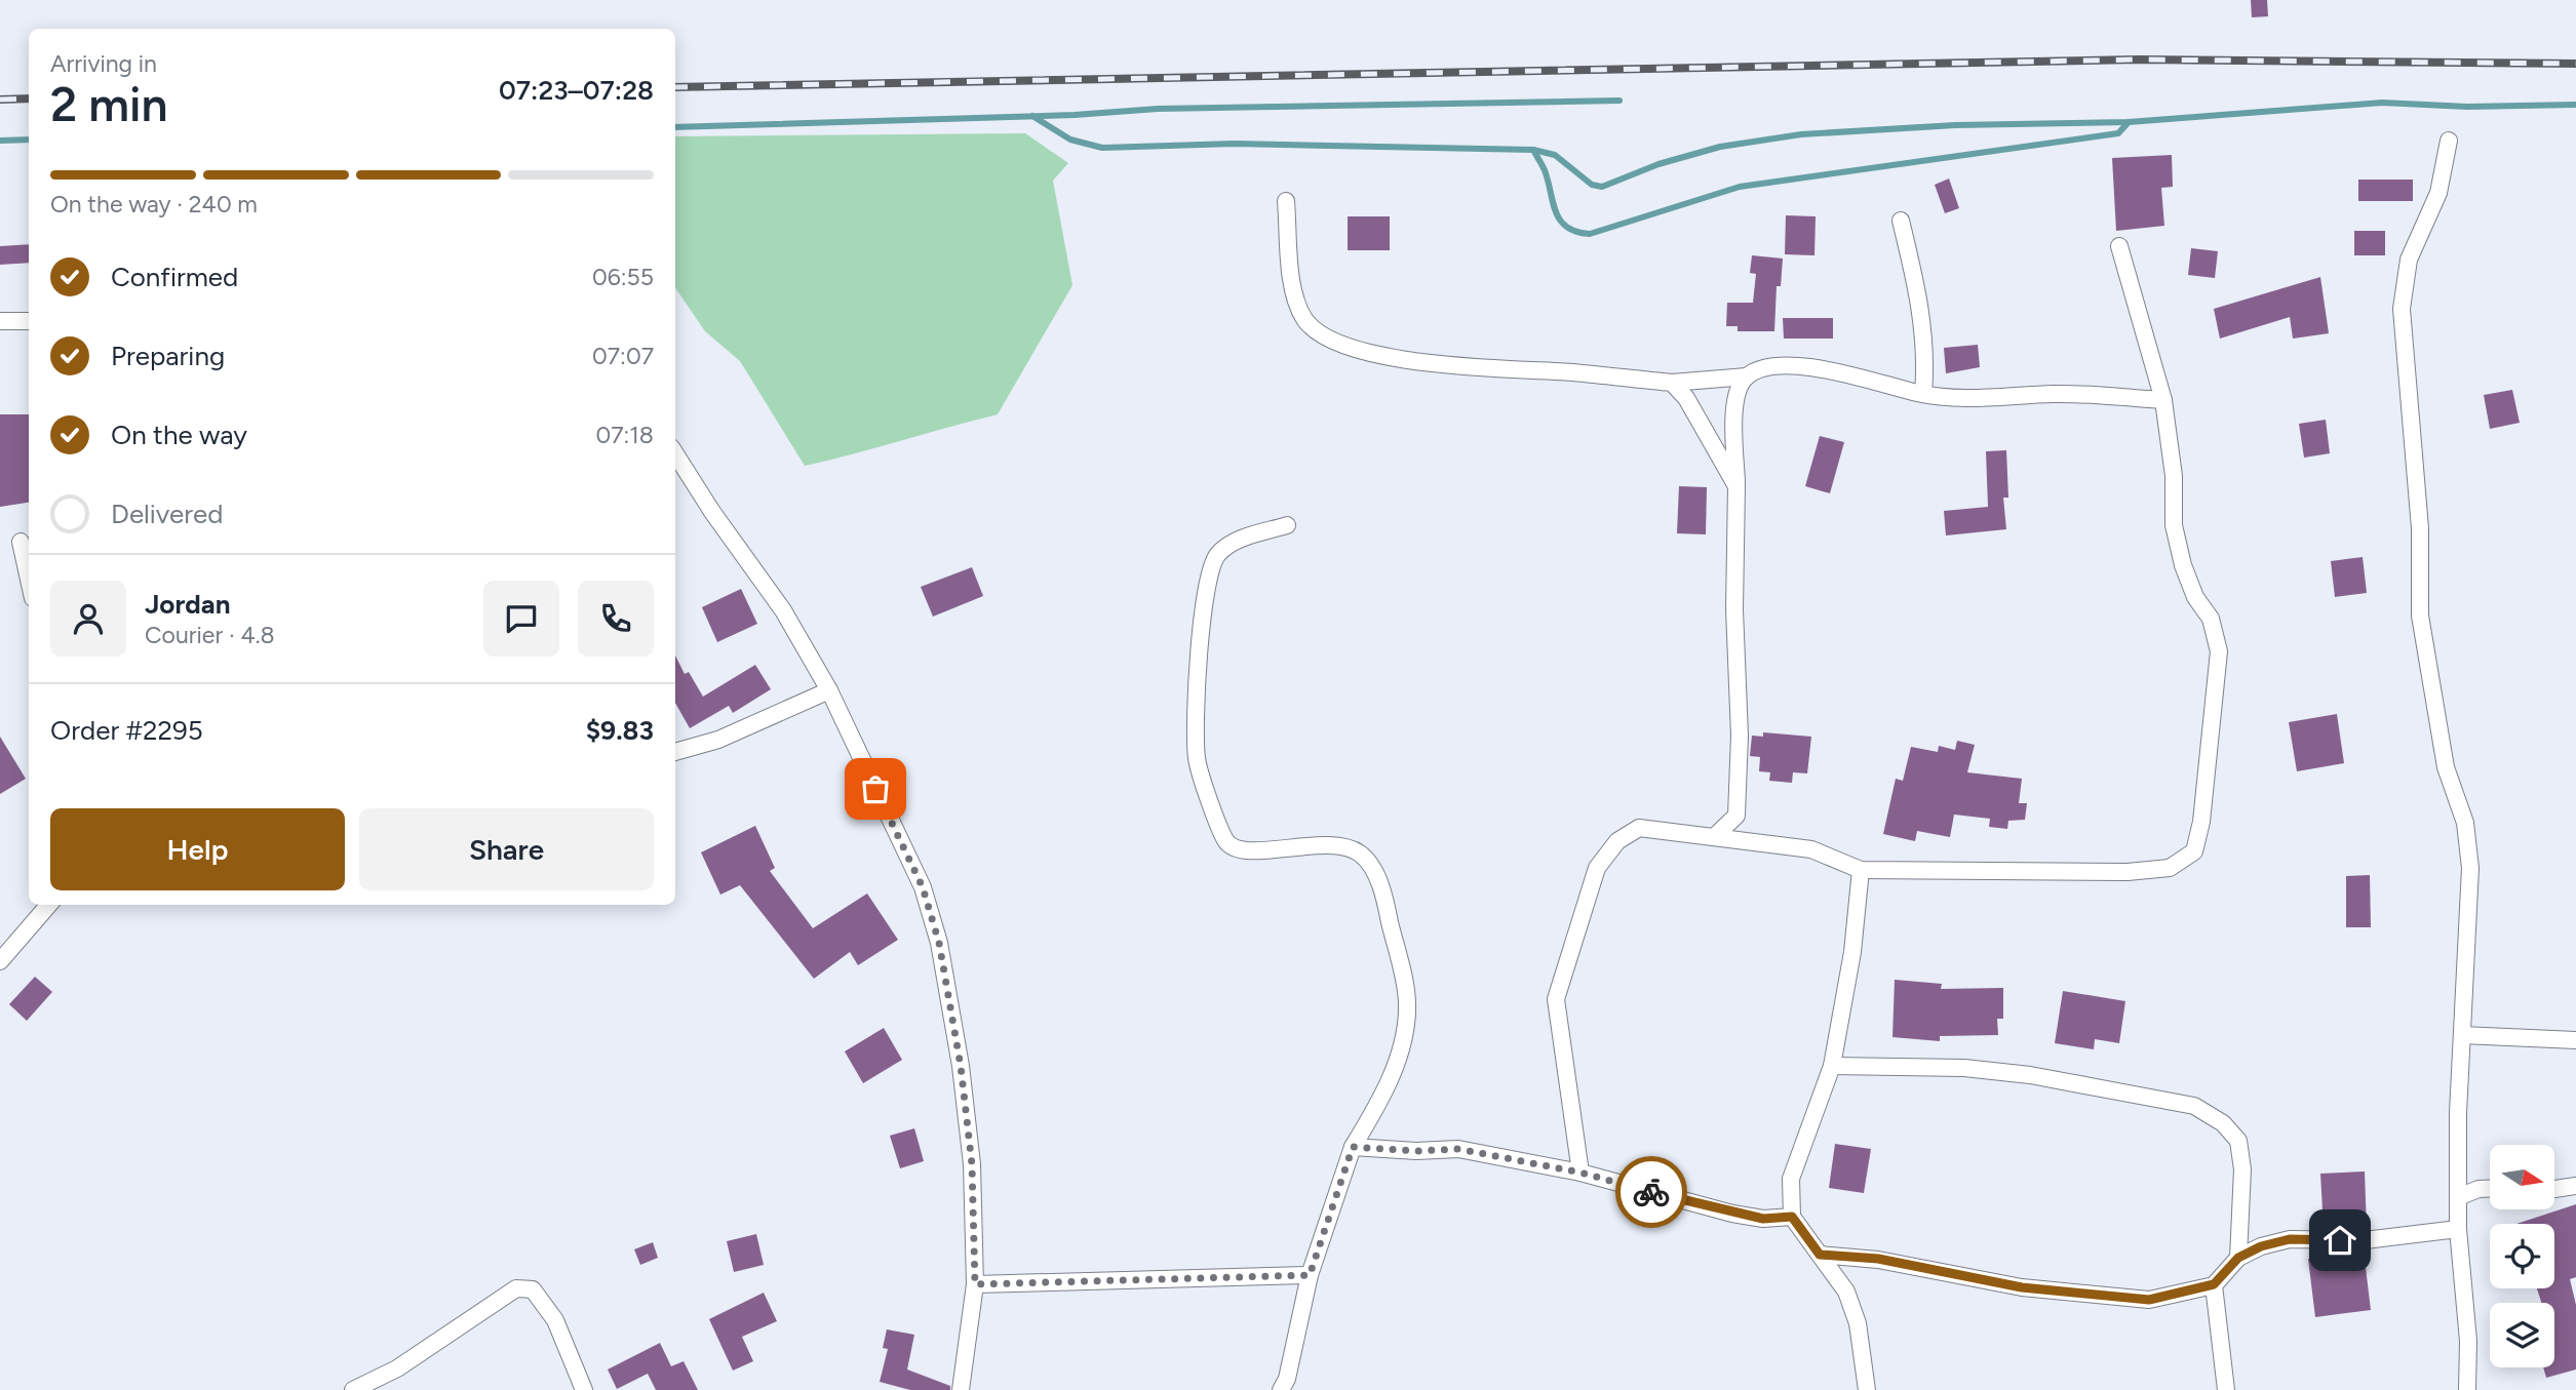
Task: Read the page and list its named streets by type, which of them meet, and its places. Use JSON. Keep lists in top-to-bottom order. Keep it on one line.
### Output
{"north":"right","page":{"heading":["2 min","Arriving in","07:23–07:28"],"panel":["Jordan","Courier · 4.8","Order #2295","$9.83"],"bar":"On the way · 240 m","list":[["Confirmed","06:55"],["Preparing","07:07"],["On the way","07:18"],"Delivered"],"buttons":["Help","Share"]}}
